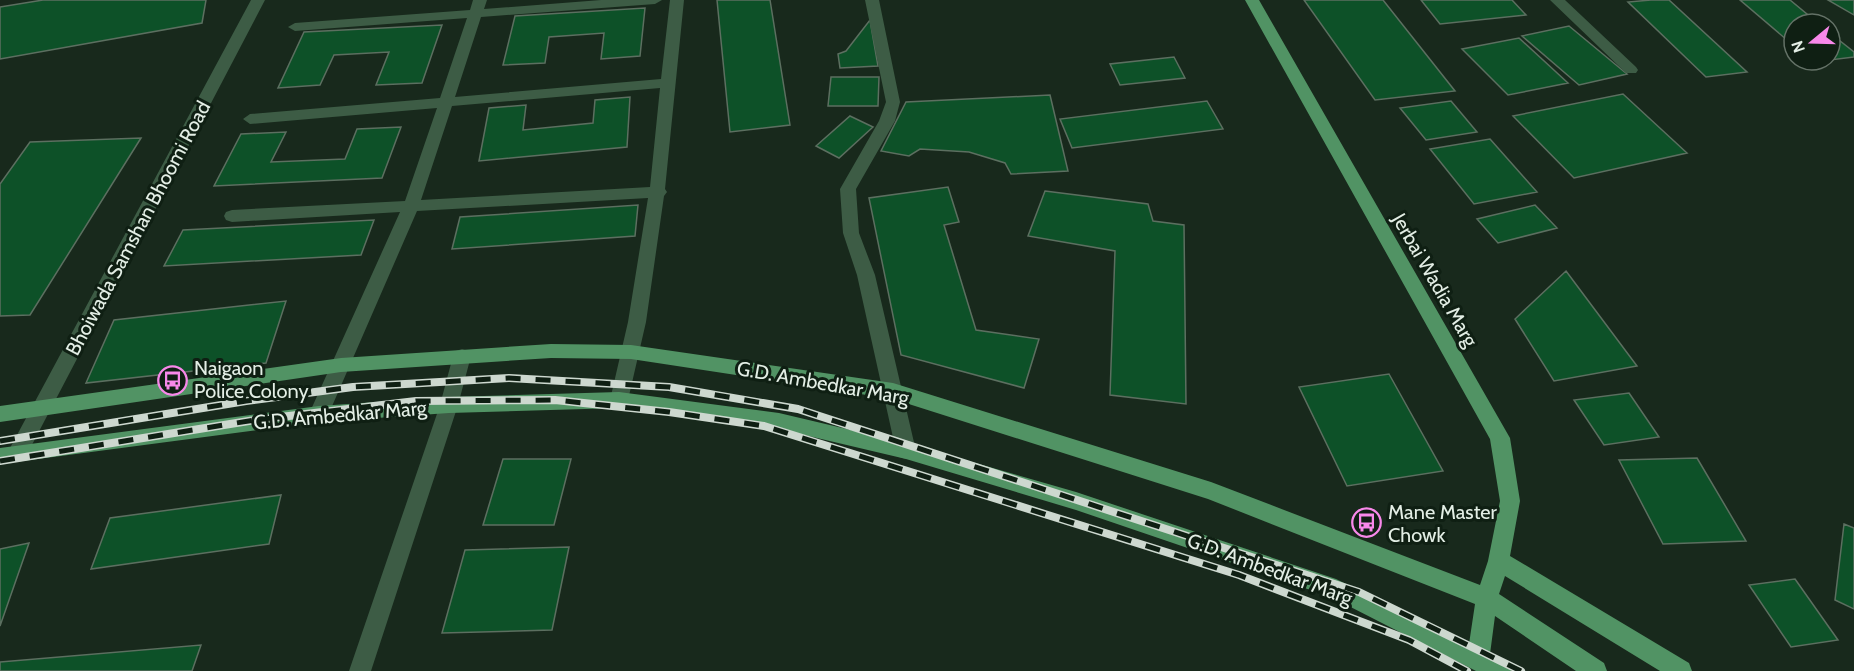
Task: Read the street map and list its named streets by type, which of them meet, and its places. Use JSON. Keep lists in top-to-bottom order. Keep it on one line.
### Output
{"streets":{"main road":["Jerbai Wadia Marg","G.D. Ambedkar Marg"],"street":["Bhoiwada Samshan Bhoomi Road"]},"crossings":[["Bhoiwada Samshan Bhoomi Road","G.D. Ambedkar Marg"],["Jerbai Wadia Marg","G.D. Ambedkar Marg"]],"places":{"bus stop":["Naigaon Police Colony","Mane Master Chowk"]},"north":"left"}
